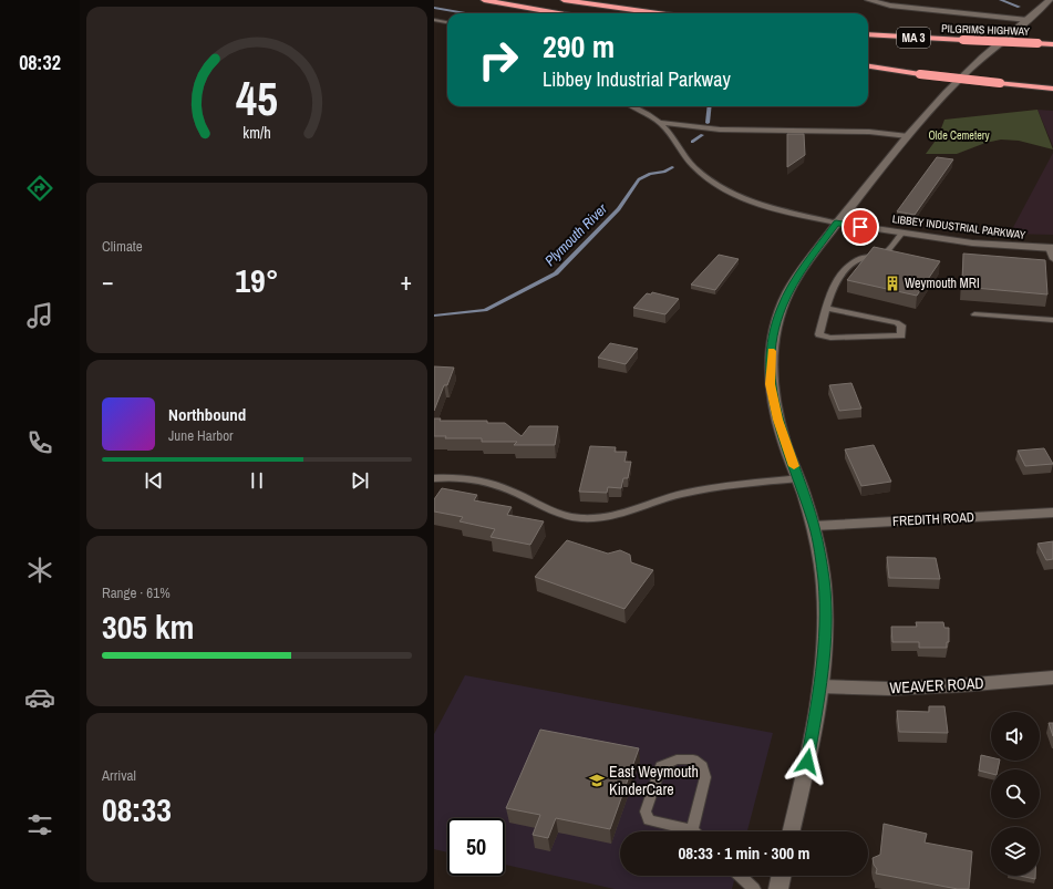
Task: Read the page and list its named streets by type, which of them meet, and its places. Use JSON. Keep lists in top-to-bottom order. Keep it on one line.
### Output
{"streets":{"highway":["PILGRIMS HIGHWAY","MA 3"],"main road":["LIBBEY INDUSTRIAL PARKWAY","FREDITH ROAD","WEAVER ROAD"]},"water":["Plymouth River"],"parks":["Olde Cemetery"],"places":{"building":["Weymouth MRI"],"school or university":["East Weymouth KinderCare"]},"page":{"tabs":"08:32","turn":["290 m","Libbey Industrial Parkway"],"tile":["Climate",["Range · 61%","305 km"],["Arrival","08:33"]],"heat":["−","19°","+"],"song":["Northbound","June Harbor"],"limit":"50","trip":"08:33 · 1 min · 300 m","gauge":["45","km/h"]}}
